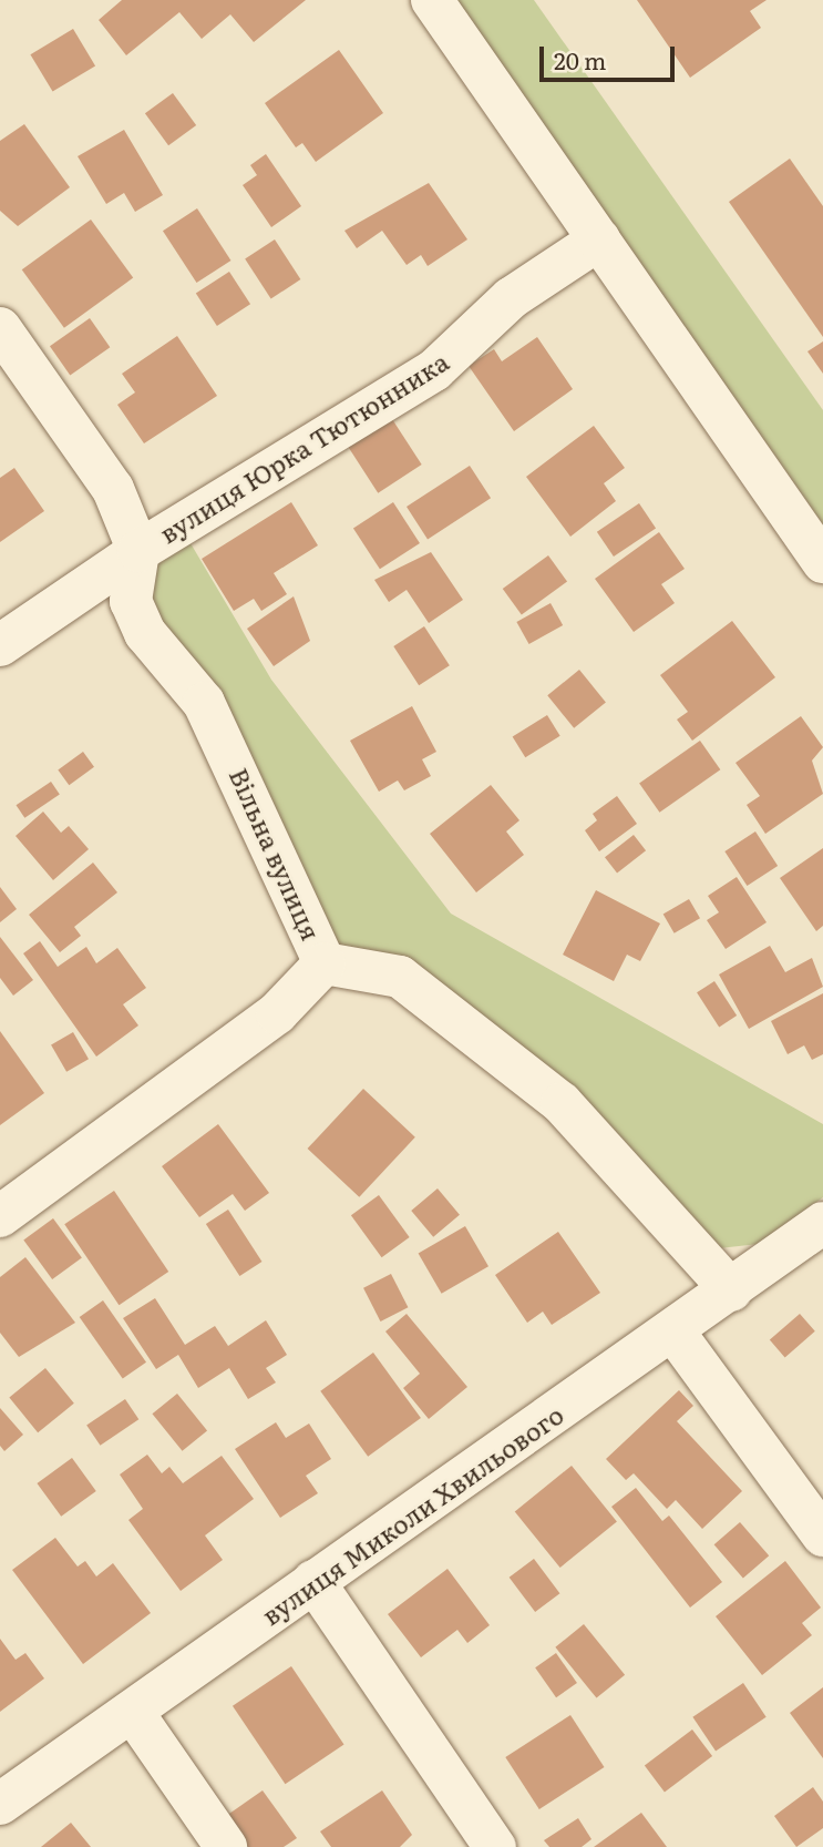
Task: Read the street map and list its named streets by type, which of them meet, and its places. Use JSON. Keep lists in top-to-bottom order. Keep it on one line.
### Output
{"streets":{"street":["вулиця Юрка Тютюнника","Вільна вулиця","вулиця Миколи Хвильового"]},"crossings":[["вулиця Юрка Тютюнника","Вільна вулиця"],["Вільна вулиця","вулиця Миколи Хвильового"]],"scale_bar":"20 m"}
